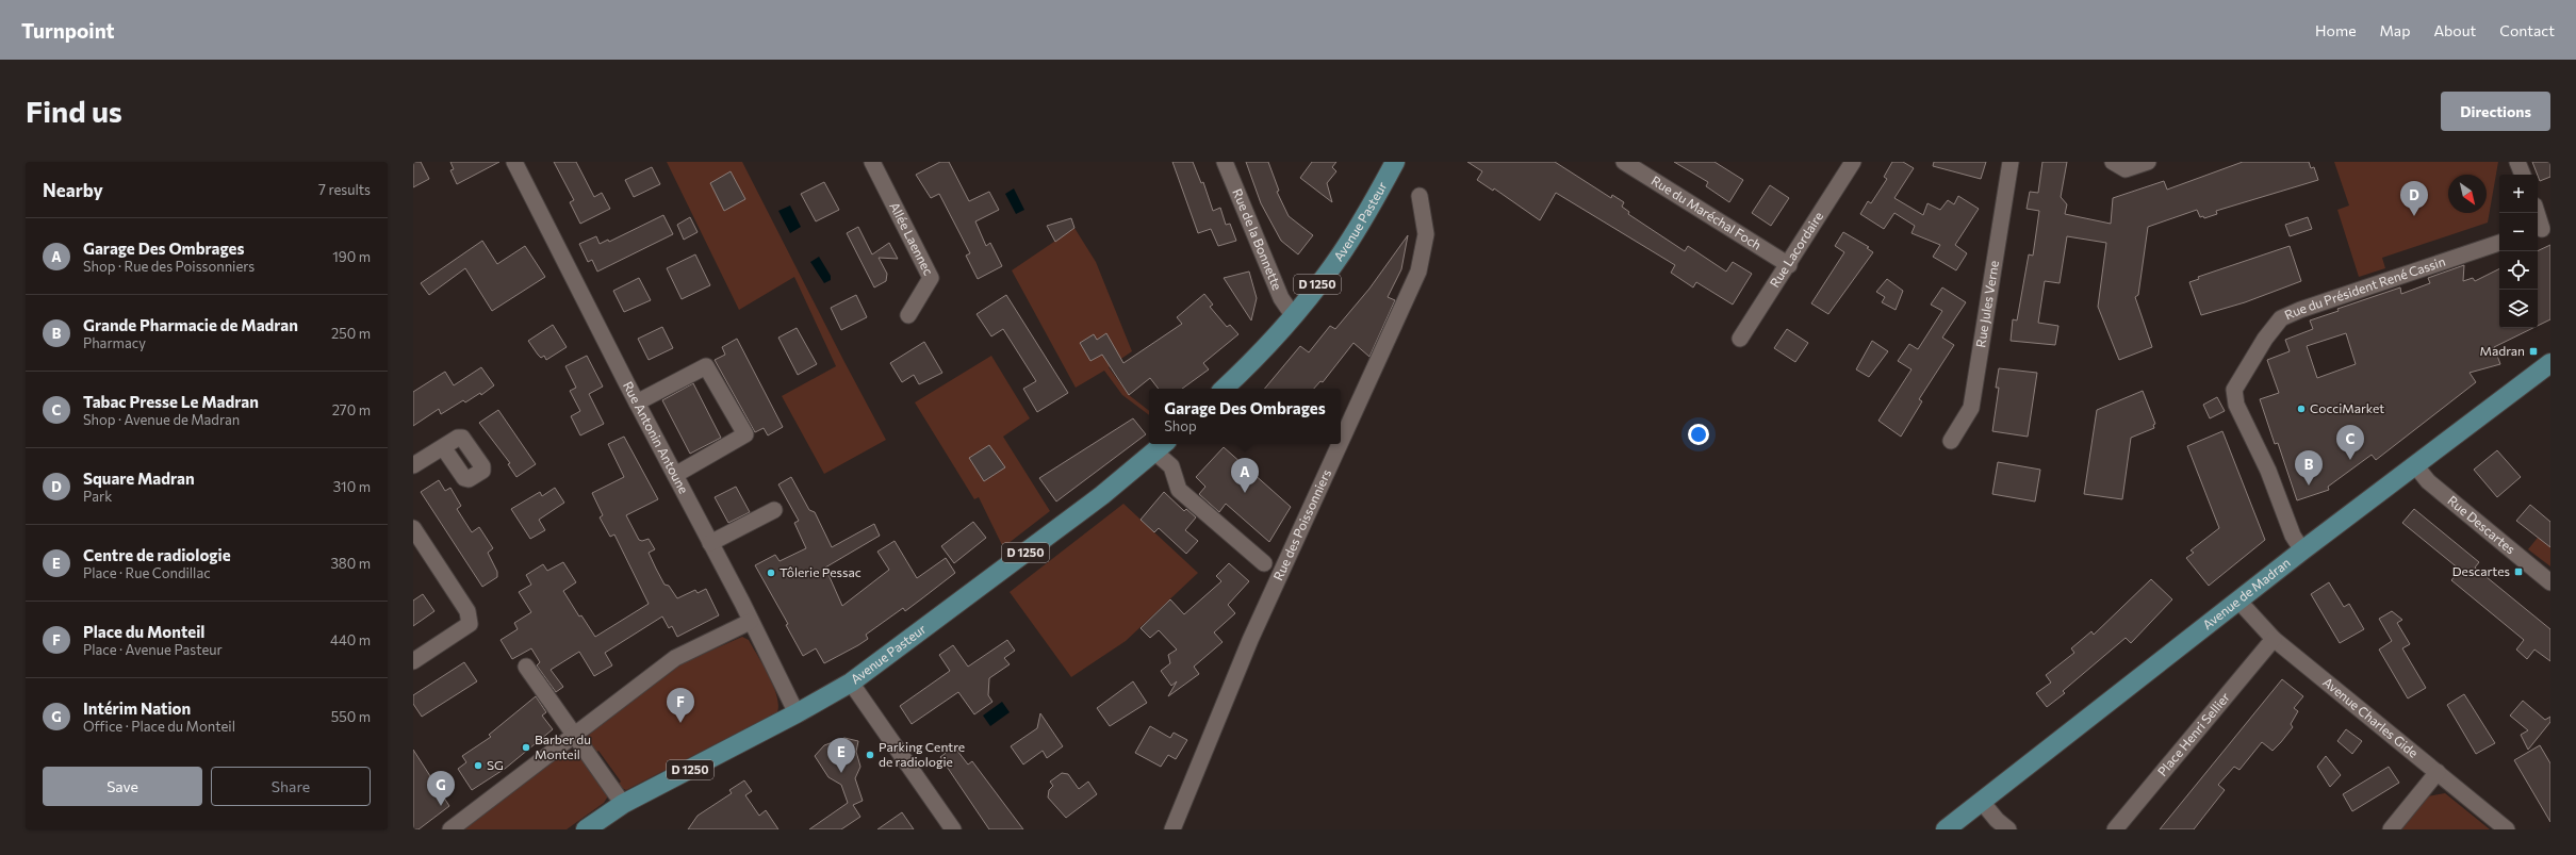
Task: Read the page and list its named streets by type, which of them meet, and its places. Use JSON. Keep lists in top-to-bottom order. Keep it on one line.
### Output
{"streets":{"main road":["Avenue Pasteur","D 1250","Avenue de Madran"],"street":["Rue du Maréchal Foch","Allée Laennec","Rue de la Bonnette","Rue Lacordaire","Rue du Président René Cassin","Rue Jules Verne","Rue Antonin Antoune","Rue Descartes","Rue des Poissonniers","Avenue Charles Gide","Place Henri Sellier"]},"crossings":[["Rue du Maréchal Foch","Rue Lacordaire"],["Avenue Pasteur","Rue de la Bonnette"],["Avenue Pasteur","Rue Antonin Antoune"],["Rue du Président René Cassin","Avenue de Madran"],["Rue Descartes","Avenue de Madran"],["Avenue de Madran","Avenue Charles Gide"],["Avenue Charles Gide","Place Henri Sellier"]],"places":{"transit":["Madran","Descartes"],"other":["CocciMarket","Tôlerie Pessac","Barber du Monteil","Parking Centre de radiologie","SG"]},"north":"bottom right","page":{"header":"Turnpoint","nav":["Home","Map","About","Contact"],"buttons":["Directions",["Save","Share"]],"title":"Find us","heading":["Nearby","7 results"],"map_buttons":["+","−"],"pins":["D","C","B","A","F","E","G"],"list":[{"mark":"A","name":"Garage Des Ombrages","note":"Shop · Rue des Poissonniers","value":"190 m"},{"mark":"B","name":"Grande Pharmacie de Madran","note":"Pharmacy","value":"250 m"},{"mark":"C","name":"Tabac Presse Le Madran","note":"Shop · Avenue de Madran","value":"270 m"},{"mark":"D","name":"Square Madran","note":"Park","value":"310 m"},{"mark":"E","name":"Centre de radiologie","note":"Place · Rue Condillac","value":"380 m"},{"mark":"F","name":"Place du Monteil","note":"Place · Avenue Pasteur","value":"440 m"},{"mark":"G","name":"Intérim Nation","note":"Office · Place du Monteil","value":"550 m"}],"popup":["Garage Des Ombrages","Shop"]}}
